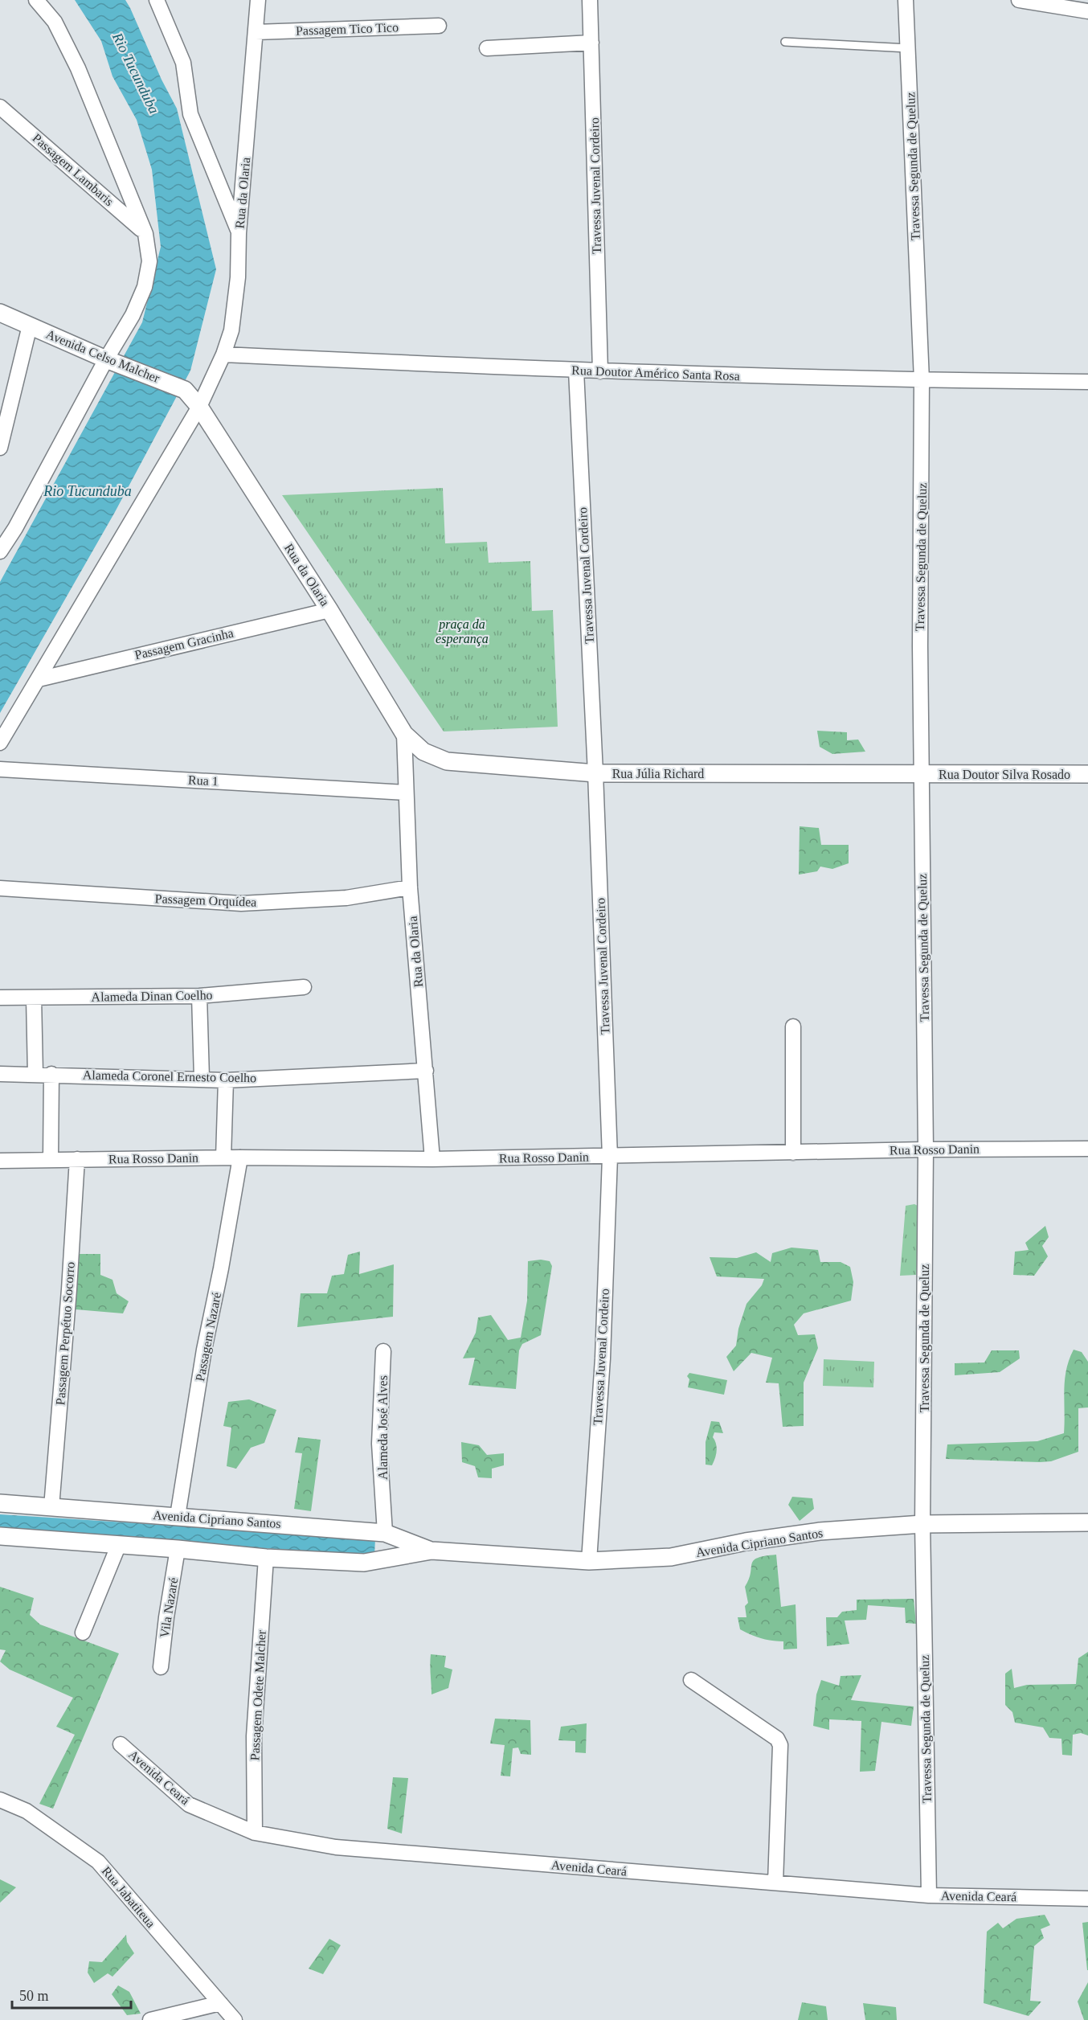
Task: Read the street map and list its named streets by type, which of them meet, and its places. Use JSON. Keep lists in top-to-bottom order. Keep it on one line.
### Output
{"streets":{"street":["Passagem Tico Tico","Travessa Segunda de Queluz","Passagem Lambaris","Travessa Juvenal Cordeiro","Rua da Olaria","Avenida Celso Malcher","Rua Doutor Américo Santa Rosa","Passagem Gracinha","Rua Júlia Richard","Rua Doutor Silva Rosado","Rua 1","Passagem Orquídea","Alameda Dinan Coelho","Alameda Coronel Ernesto Coelho","Rua Rosso Danin","Passagem Perpétuo Socorro","Passagem Nazaré","Alameda José Alves","Avenida Cipriano Santos","Vila Nazaré","Passagem Odete Malcher","Avenida Ceará","Rua Jabatiteua"]},"crossings":[["Passagem Tico Tico","Rua da Olaria"],["Travessa Segunda de Queluz","Rua Doutor Américo Santa Rosa"],["Travessa Segunda de Queluz","Rua Júlia Richard"],["Travessa Segunda de Queluz","Rua Doutor Silva Rosado"],["Travessa Segunda de Queluz","Rua Rosso Danin"],["Travessa Segunda de Queluz","Avenida Cipriano Santos"],["Travessa Segunda de Queluz","Avenida Ceará"],["Travessa Juvenal Cordeiro","Rua Doutor Américo Santa Rosa"],["Travessa Juvenal Cordeiro","Rua Júlia Richard"],["Travessa Juvenal Cordeiro","Rua Rosso Danin"],["Travessa Juvenal Cordeiro","Avenida Cipriano Santos"],["Rua da Olaria","Avenida Celso Malcher"],["Rua da Olaria","Rua Doutor Américo Santa Rosa"],["Rua da Olaria","Passagem Gracinha"],["Rua da Olaria","Rua Júlia Richard"],["Rua da Olaria","Rua 1"],["Rua da Olaria","Passagem Orquídea"],["Rua da Olaria","Alameda Coronel Ernesto Coelho"],["Rua da Olaria","Rua Rosso Danin"],["Rua Júlia Richard","Rua Doutor Silva Rosado"],["Rua Rosso Danin","Passagem Perpétuo Socorro"],["Rua Rosso Danin","Passagem Nazaré"],["Passagem Perpétuo Socorro","Avenida Cipriano Santos"],["Passagem Nazaré","Avenida Cipriano Santos"],["Alameda José Alves","Avenida Cipriano Santos"],["Avenida Cipriano Santos","Vila Nazaré"],["Avenida Cipriano Santos","Passagem Odete Malcher"],["Passagem Odete Malcher","Avenida Ceará"]],"water":["Rio Tucunduba"],"parks":["praça da esperança"],"scale_bar":"50 m"}
